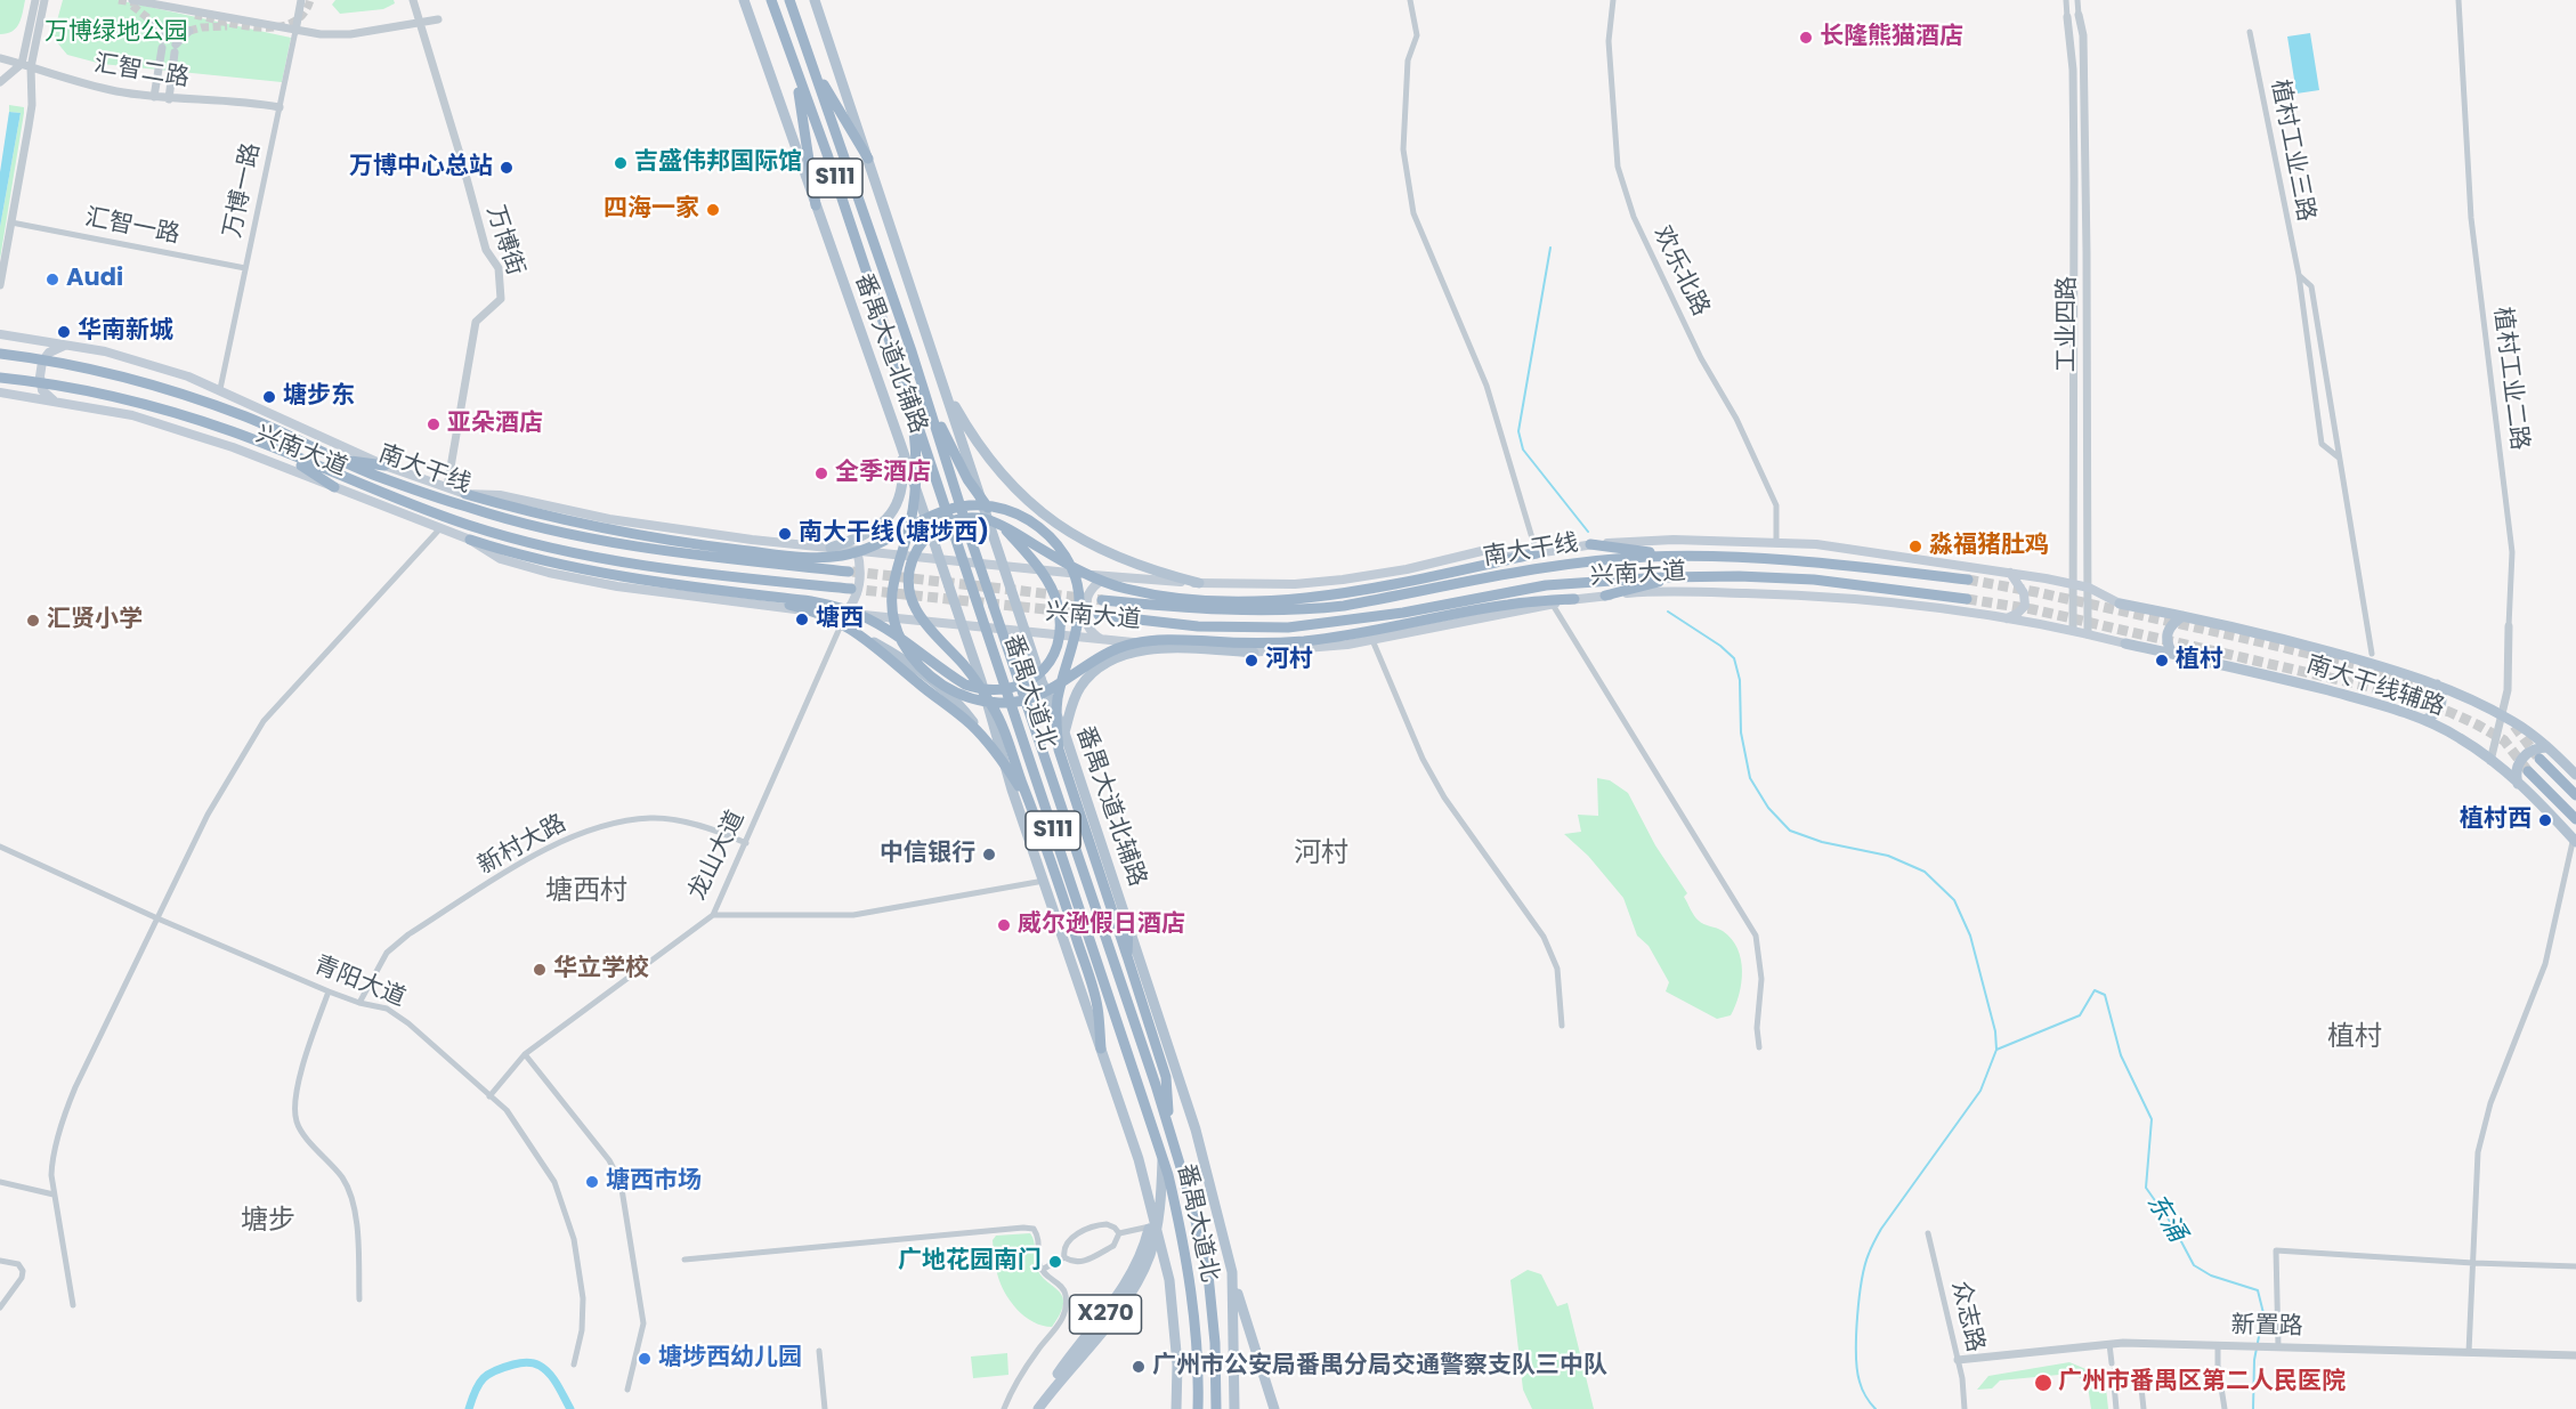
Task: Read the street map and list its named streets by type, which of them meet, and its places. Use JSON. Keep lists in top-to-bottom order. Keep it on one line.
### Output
{"streets":{"highway":["S111","南大干线","番禺大道北"],"main road":["番禺大道北铺路","兴南大道","南大干线辅路","番禺大道北辅路","X270"],"street":["汇智二路","植村工业三路","万博一路","汇智一路","万博街","欢乐北路","工业四路","植村工业二路","新村大路","龙山大道","青阳大道","众志路","新置路"]},"crossings":[["汇智二路","万博一路"],["万博一路","汇智一路"],["万博一路","兴南大道"],["万博街","兴南大道"],["欢乐北路","兴南大道"],["工业四路","兴南大道"],["番禺大道北铺路","兴南大道"],["番禺大道北铺路","番禺大道北辅路"],["植村工业二路","南大干线辅路"],["兴南大道","南大干线辅路"],["兴南大道","番禺大道北辅路"],["新村大路","龙山大道"],["新村大路","青阳大道"],["龙山大道","青阳大道"],["众志路","新置路"]],"districts":["河村","塘西村","植村","塘步"],"water":["东涌"],"parks":["万博绿地公园"],"places":["长隆熊猫酒店","吉盛伟邦国际馆","万博中心总站","四海一家","Audi","华南新城","塘步东","亚朵酒店","全季酒店","南大干线(塘埗西)","淼福猪肚鸡","塘西","汇贤小学","河村","植村","植村西","中信银行","威尔逊假日酒店","华立学校","塘西市场","广地花园南门","塘埗西幼儿园","广州市公安局番禺分局交通警察支队三中队","广州市番禺区第二人民医院"]}
